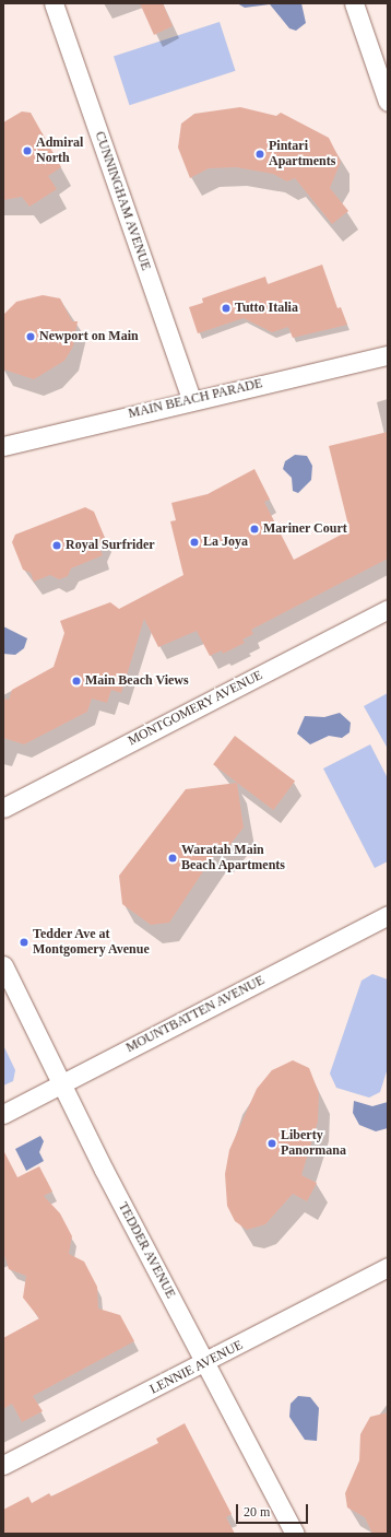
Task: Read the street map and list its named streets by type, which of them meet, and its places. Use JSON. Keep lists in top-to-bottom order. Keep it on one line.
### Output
{"streets":{"street":["CUNNINGHAM AVENUE","MAIN BEACH PARADE","MONTGOMERY AVENUE","MOUNTBATTEN AVENUE","TEDDER AVENUE","LENNIE AVENUE"]},"crossings":[["CUNNINGHAM AVENUE","MAIN BEACH PARADE"],["MOUNTBATTEN AVENUE","TEDDER AVENUE"],["TEDDER AVENUE","LENNIE AVENUE"]],"places":["Admiral North","Pintari Apartments","Tutto Italia","Newport on Main","Mariner Court","La Joya","Royal Surfrider","Main Beach Views","Waratah Main Beach Apartments","Tedder Ave at Montgomery Avenue","Liberty Panormana"],"scale_bar":"20 m"}
